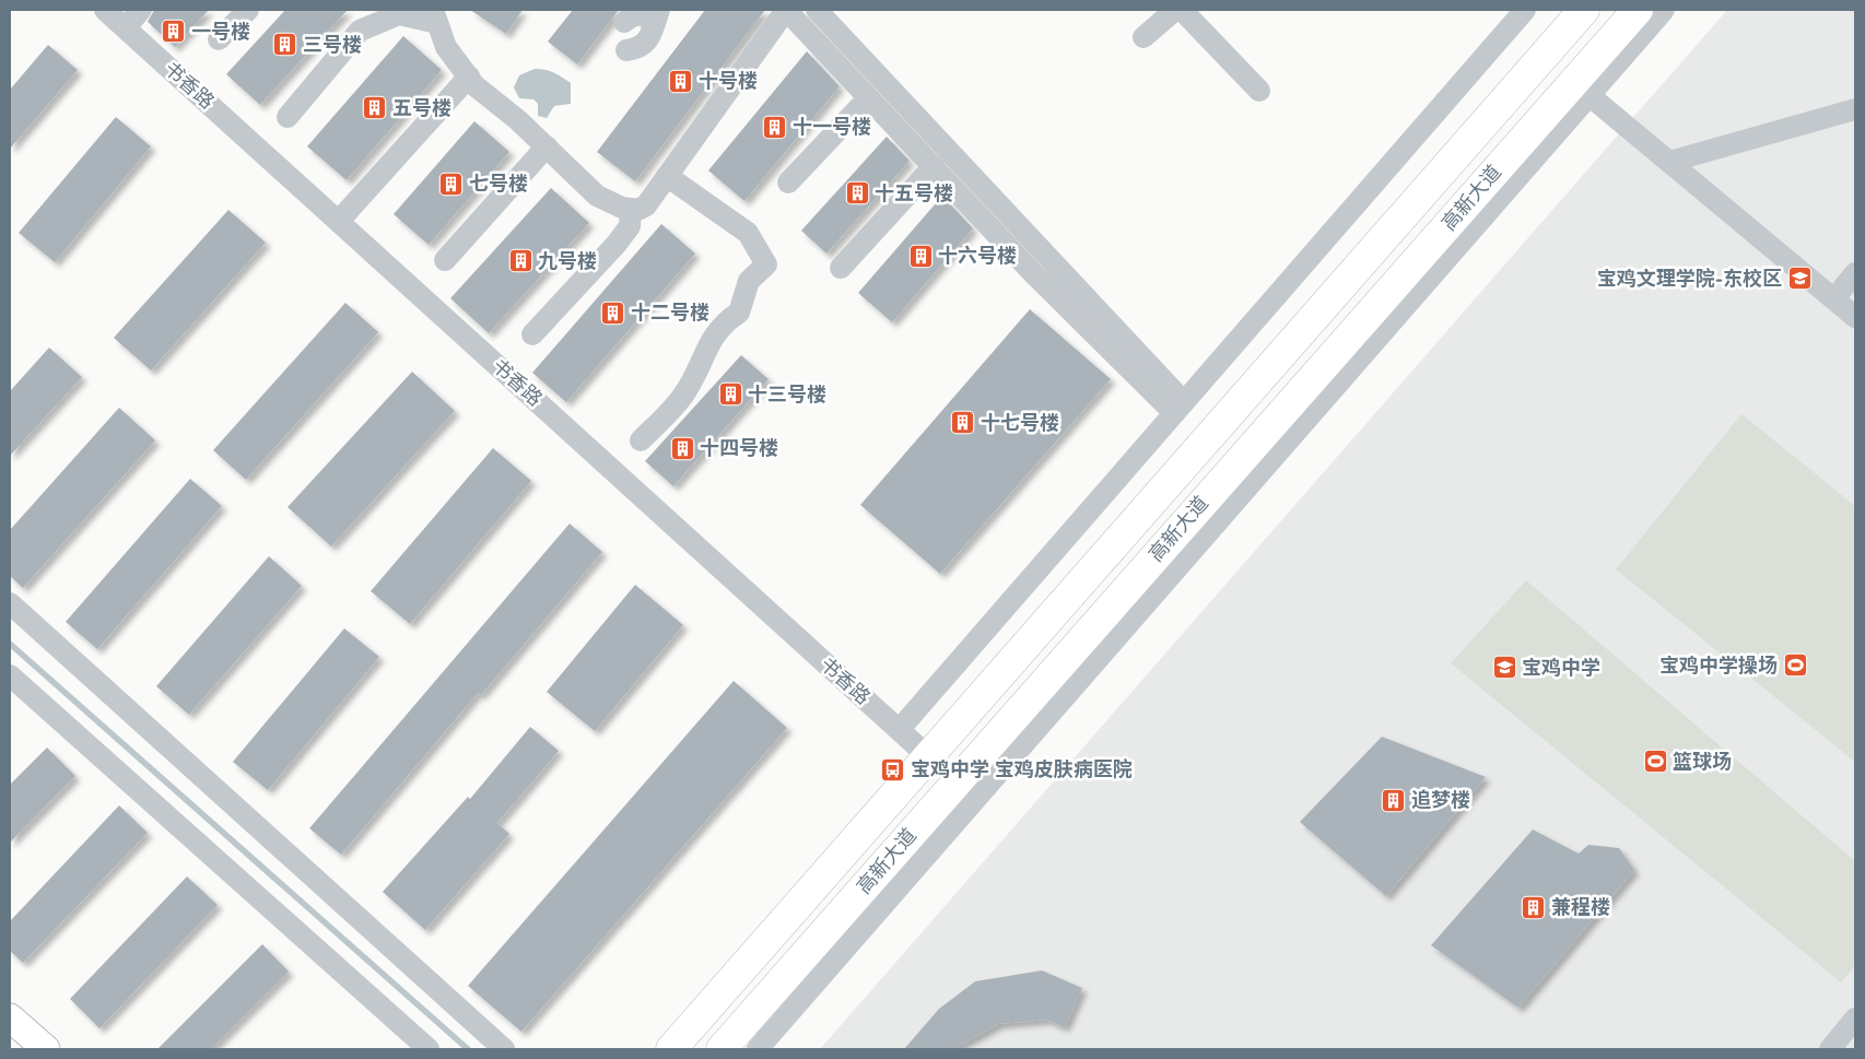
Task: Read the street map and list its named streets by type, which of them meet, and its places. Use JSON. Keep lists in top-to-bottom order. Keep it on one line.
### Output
{"streets":{"highway":["高新大道"],"street":["书香路"]},"crossings":[["书香路","高新大道"]],"places":{"building":["一号楼","三号楼","十号楼","五号楼","十一号楼","七号楼","十五号楼","十六号楼","九号楼","十二号楼","十三号楼","十七号楼","十四号楼","追梦楼","兼程楼"],"school or university":["宝鸡文理学院-东校区","宝鸡中学"],"sports":["宝鸡中学操场","篮球场"],"bus stop":["宝鸡中学 宝鸡皮肤病医院"]}}
